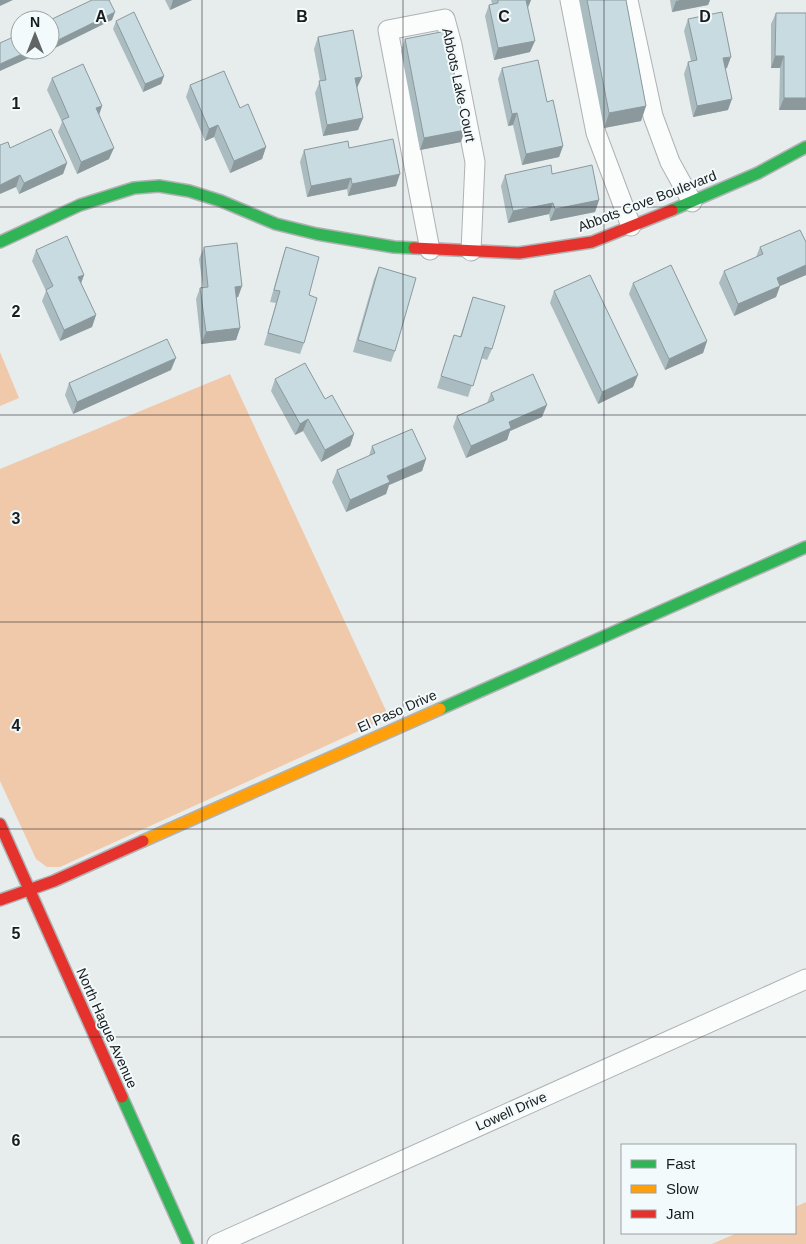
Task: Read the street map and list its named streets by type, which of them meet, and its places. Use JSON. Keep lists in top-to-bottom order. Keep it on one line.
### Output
{"streets":{"street":["Abbots Lake Court","Abbots Cove Boulevard","El Paso Drive","North Hague Avenue","Lowell Drive"]},"crossings":[["Abbots Lake Court","Abbots Cove Boulevard"],["El Paso Drive","North Hague Avenue"]],"legend":["Fast","Slow","Jam"],"north":"top","grid":{"columns":["A","B","C","D"],"rows":["1","2","3","4","5","6"]}}
